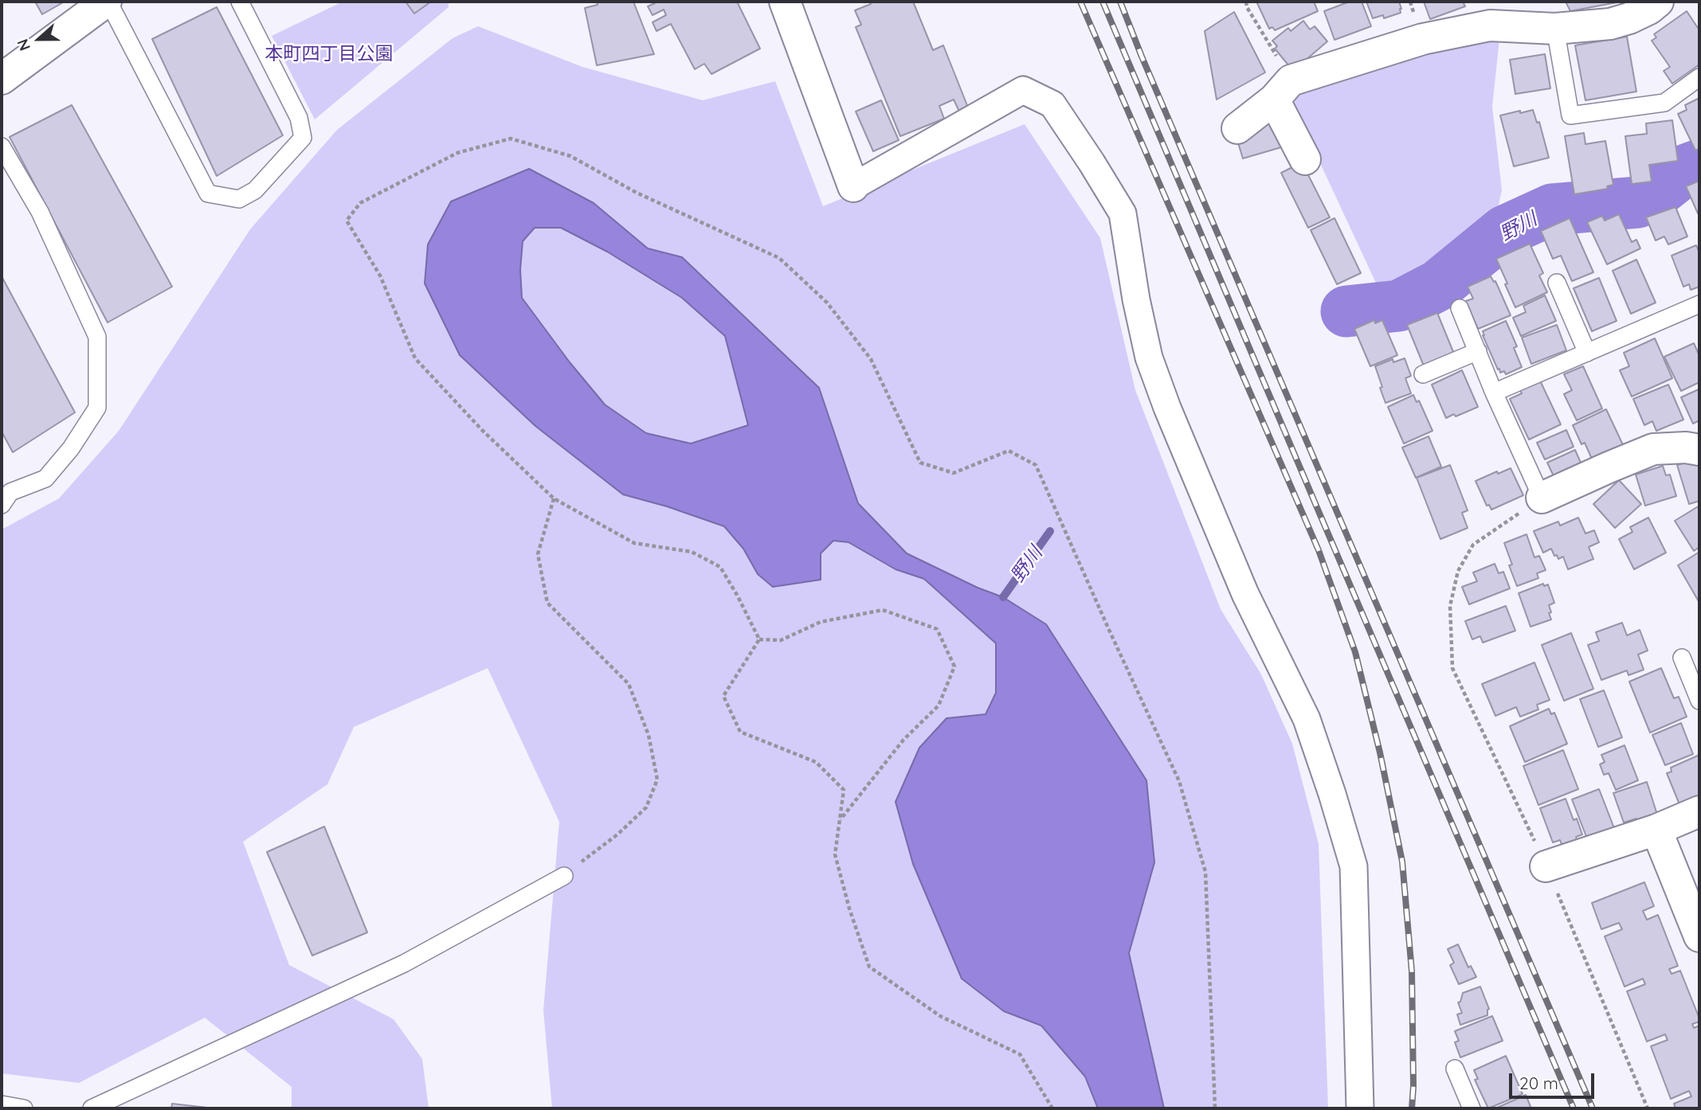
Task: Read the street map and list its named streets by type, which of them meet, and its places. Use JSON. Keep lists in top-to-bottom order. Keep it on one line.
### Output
{"water":["野川"],"parks":["本町四丁目公園"],"scale_bar":"20 m","north":"left"}
